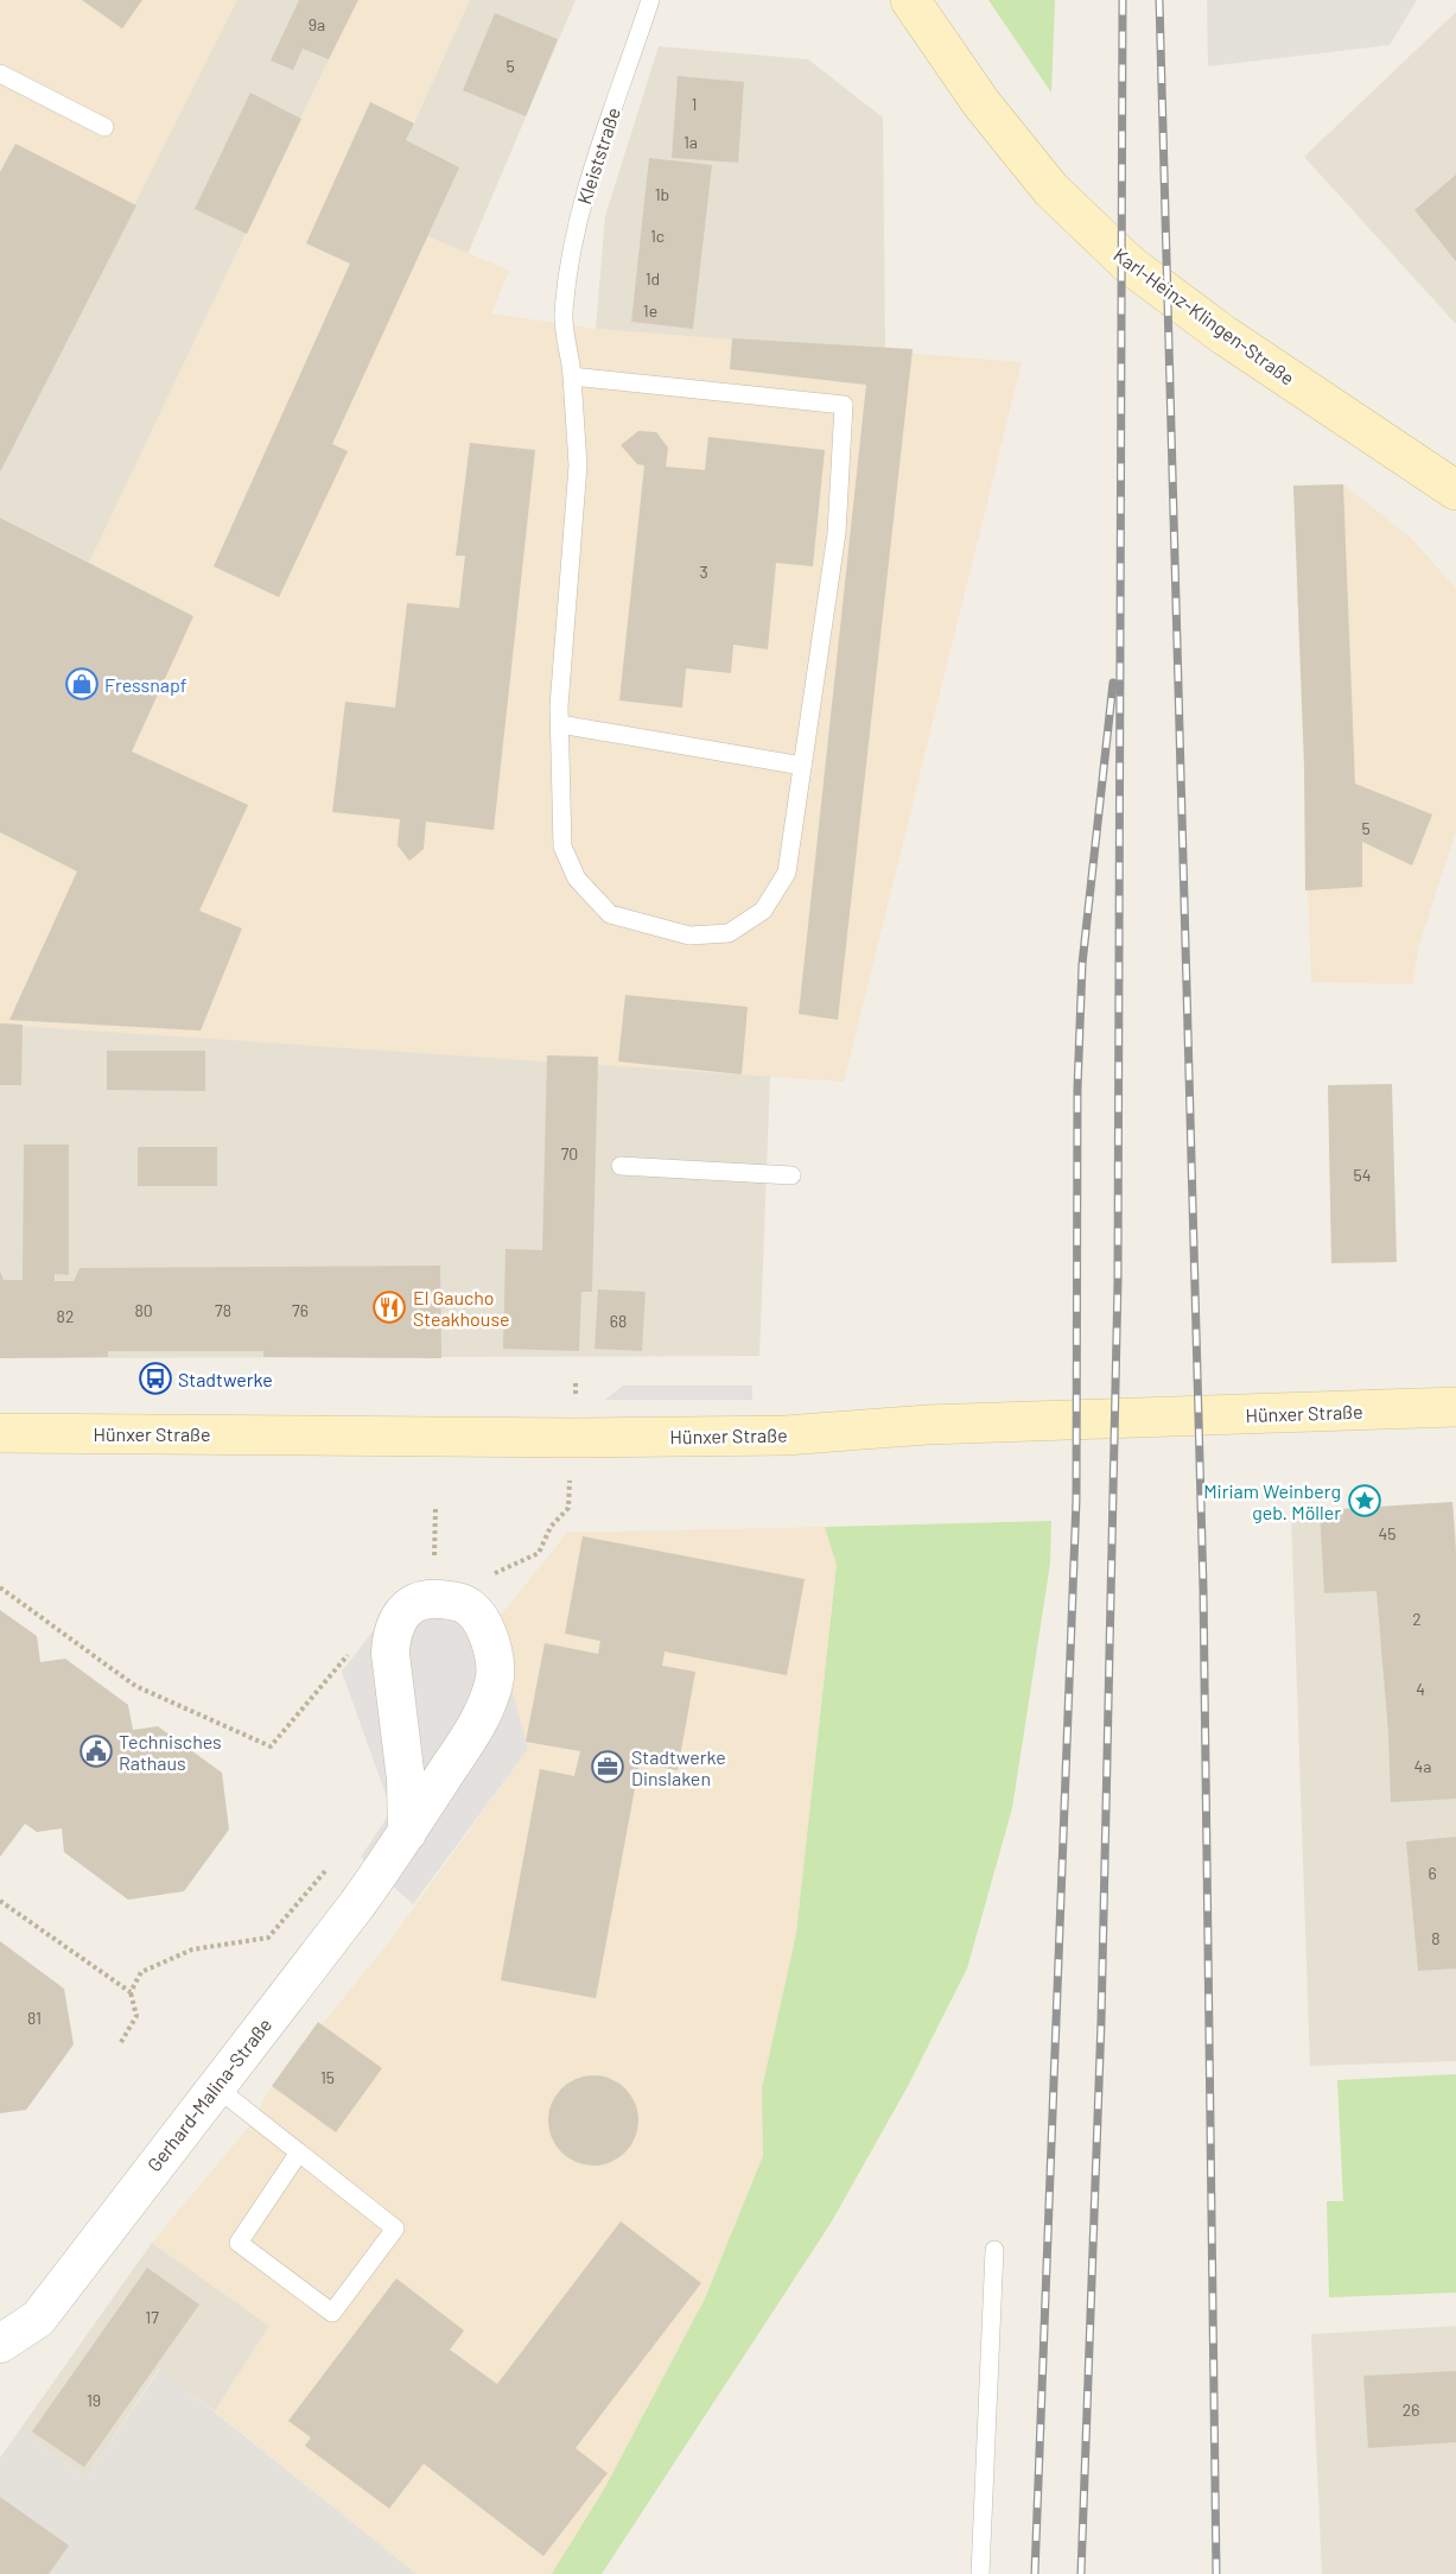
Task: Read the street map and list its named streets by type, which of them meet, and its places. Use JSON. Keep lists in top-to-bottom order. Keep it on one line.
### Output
{"streets":{"main road":["Karl-Heinz-Klingen-Straße","Hünxer Straße"],"street":["Gerhard-Malina-Straße"],"lane":["Kleiststraße"]},"places":{"shop":["Fressnapf"],"restaurant":["El Gaucho Steakhouse"],"bus stop":["Stadtwerke"],"place":["Miriam Weinberg geb. Möller"],"public building":["Technisches Rathaus"],"office":["Stadtwerke Dinslaken"]},"house_numbers":["9a","5","1","1a","1b","1c","1d","1e","3","5","70","54","80","78","76","82","68","45","2","4","4a","6","8","81","15","17","19","26"]}
